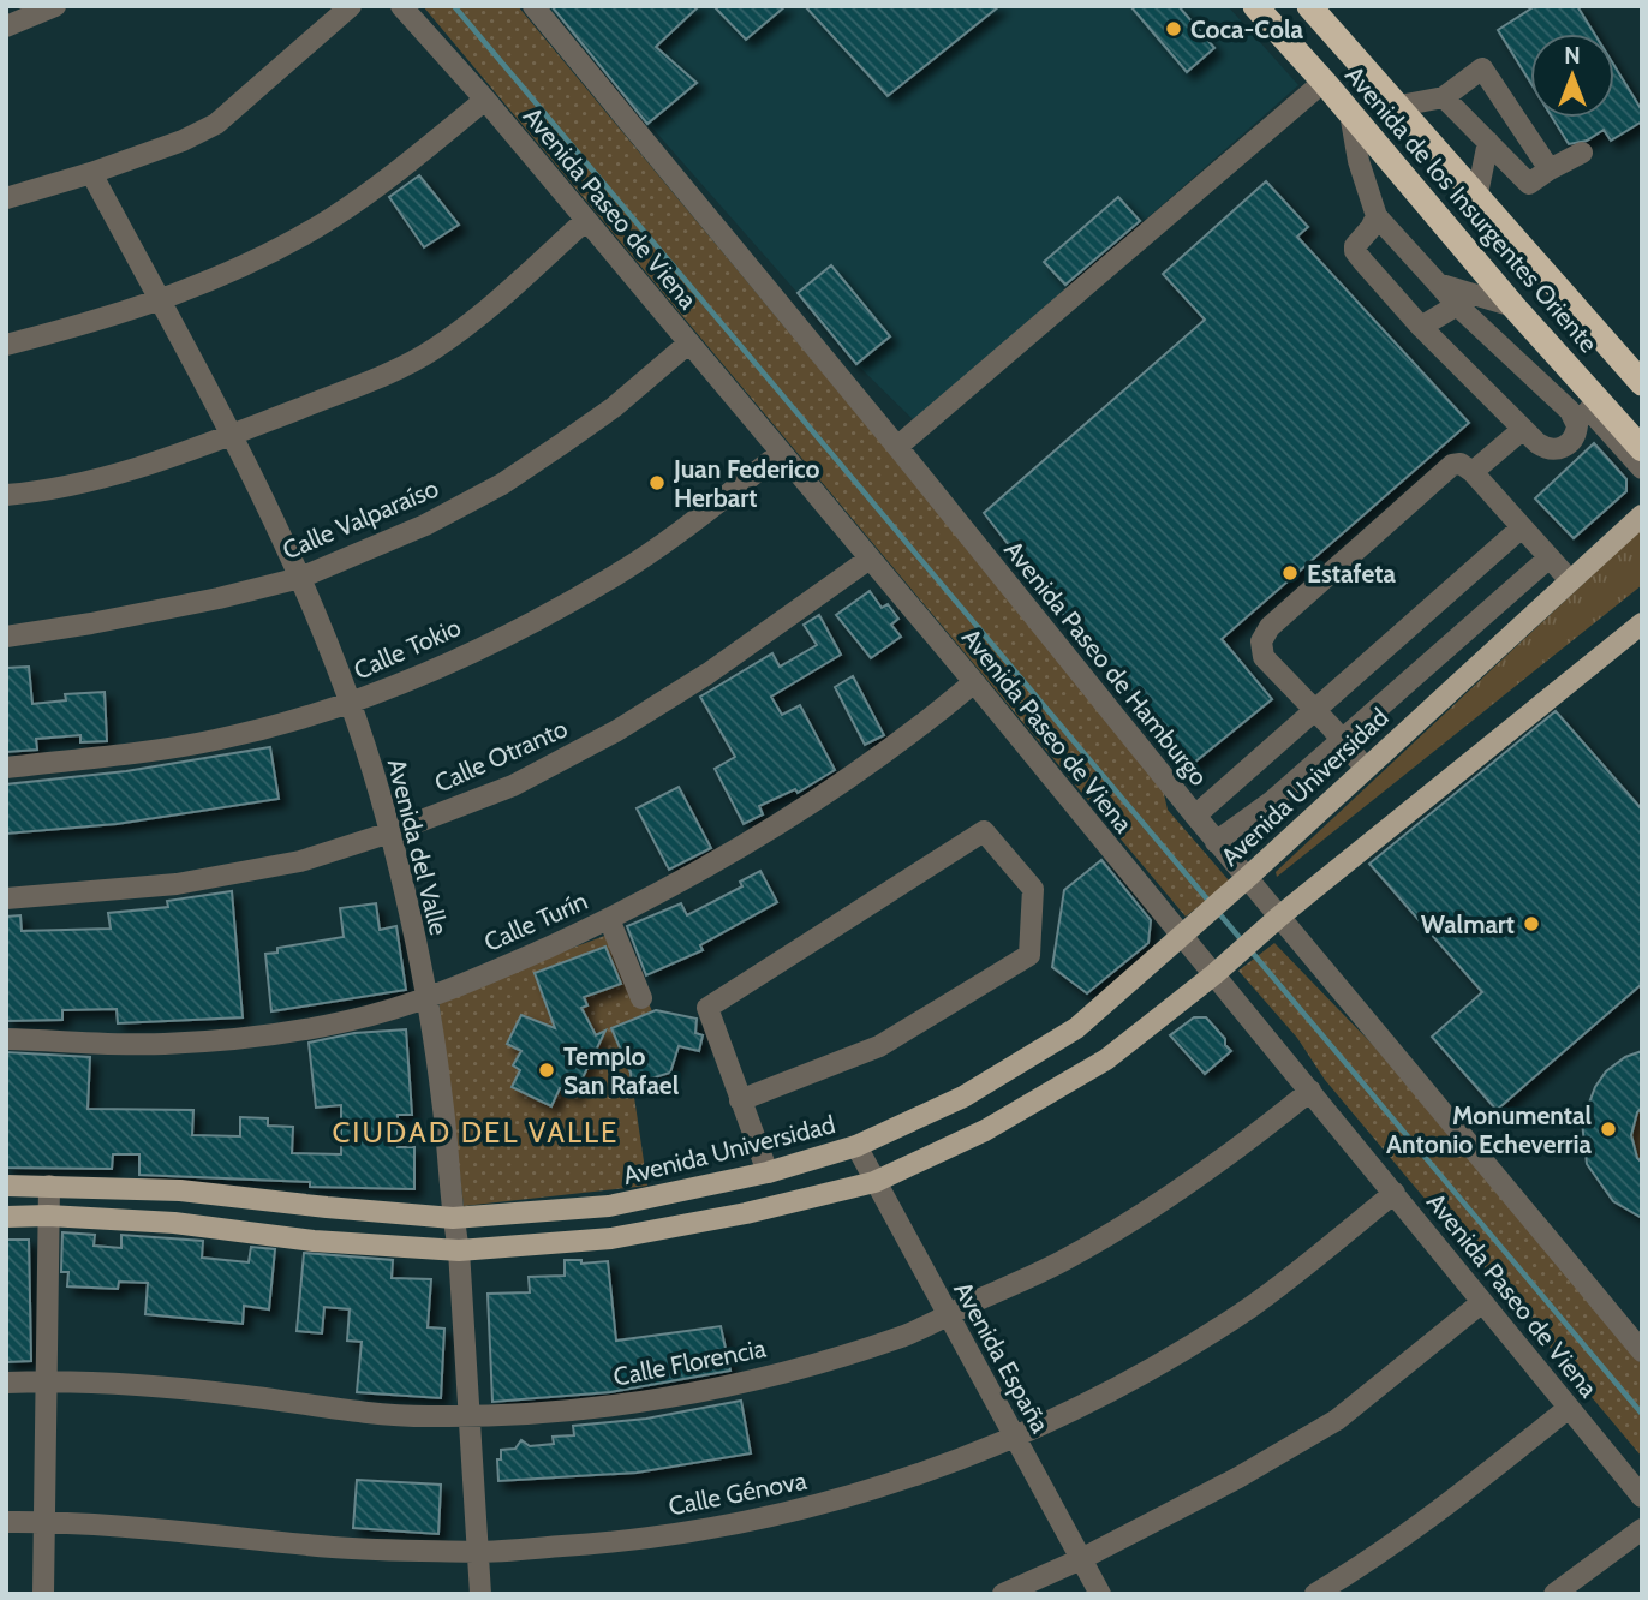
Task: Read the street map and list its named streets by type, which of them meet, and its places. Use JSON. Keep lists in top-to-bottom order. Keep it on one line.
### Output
{"streets":{"highway":["Avenida de los Insurgentes Oriente"],"main road":["Avenida Universidad"],"street":["Avenida Paseo de Viena","Calle Valparaíso","Calle Tokio","Avenida Paseo de Hamburgo","Calle Otranto","Avenida del Valle","Calle Turín","Avenida España","Calle Florencia","Calle Génova"]},"crossings":[["Avenida Paseo de Viena","Calle Valparaíso"],["Avenida Paseo de Viena","Calle Tokio"],["Avenida Paseo de Viena","Calle Otranto"],["Avenida Paseo de Viena","Avenida Universidad"],["Avenida Paseo de Viena","Calle Turín"],["Avenida Paseo de Viena","Calle Florencia"],["Avenida Paseo de Viena","Calle Génova"],["Calle Valparaíso","Avenida del Valle"],["Calle Tokio","Avenida del Valle"],["Avenida Paseo de Hamburgo","Avenida Universidad"],["Calle Otranto","Avenida del Valle"],["Avenida Universidad","Avenida del Valle"],["Avenida Universidad","Avenida España"],["Avenida del Valle","Calle Turín"],["Avenida del Valle","Calle Florencia"],["Avenida del Valle","Calle Génova"],["Avenida España","Calle Florencia"],["Avenida España","Calle Génova"]],"districts":["CIUDAD DEL VALLE"],"places":["Coca-Cola","Juan Federico Herbart","Estafeta","Walmart","Templo San Rafael","Monumental Antonio Echeverria"],"north":"top"}
